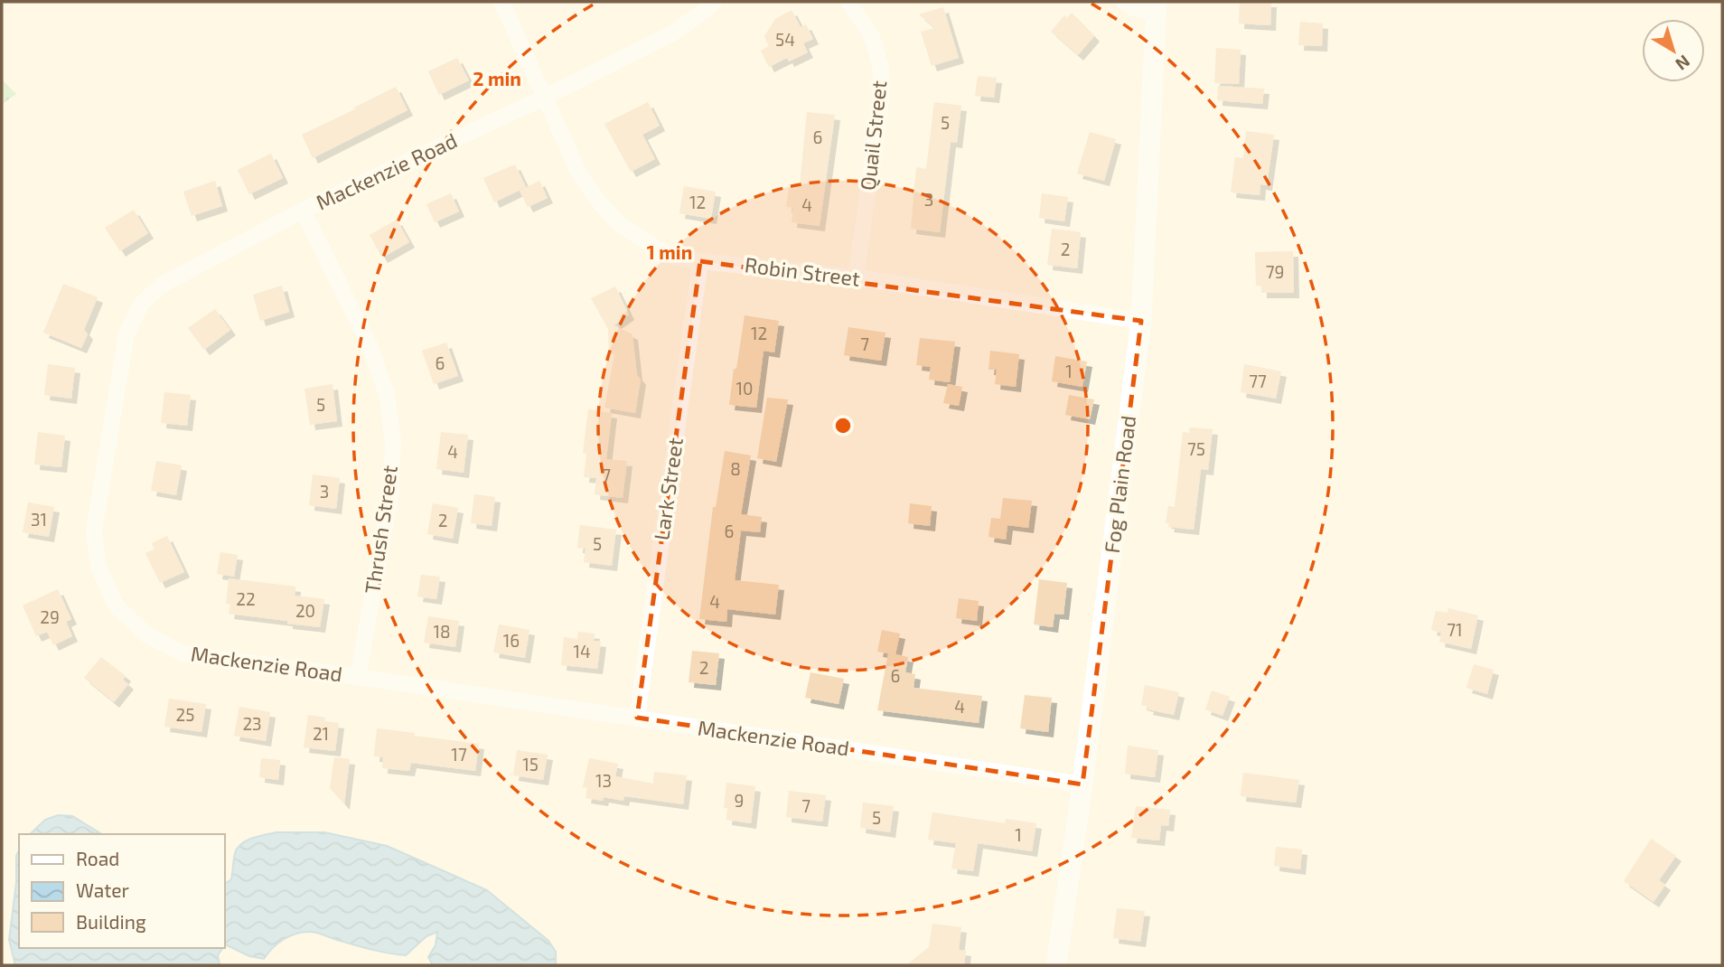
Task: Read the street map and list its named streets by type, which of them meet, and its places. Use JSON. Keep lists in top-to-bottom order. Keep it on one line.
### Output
{"streets":{"street":["Quail Street","Mackenzie Road","Robin Street","Fog Plain Road","Lark Street","Thrush Street"]},"crossings":[["Quail Street","Robin Street"],["Mackenzie Road","Robin Street"],["Mackenzie Road","Fog Plain Road"],["Mackenzie Road","Lark Street"],["Mackenzie Road","Thrush Street"],["Robin Street","Fog Plain Road"],["Robin Street","Lark Street"]],"house_numbers":["54","5","6","3","12","4","2","79","12","7","6","1","77","10","5","75","4","8","7","3","31","2","6","5","22","4","20","29","71","18","16","14","2","6","4","25","23","21","17","15","13","9","7","5","1"],"legend":["Road","Water","Building"],"north":"bottom right","rings":["2 min","1 min"]}
